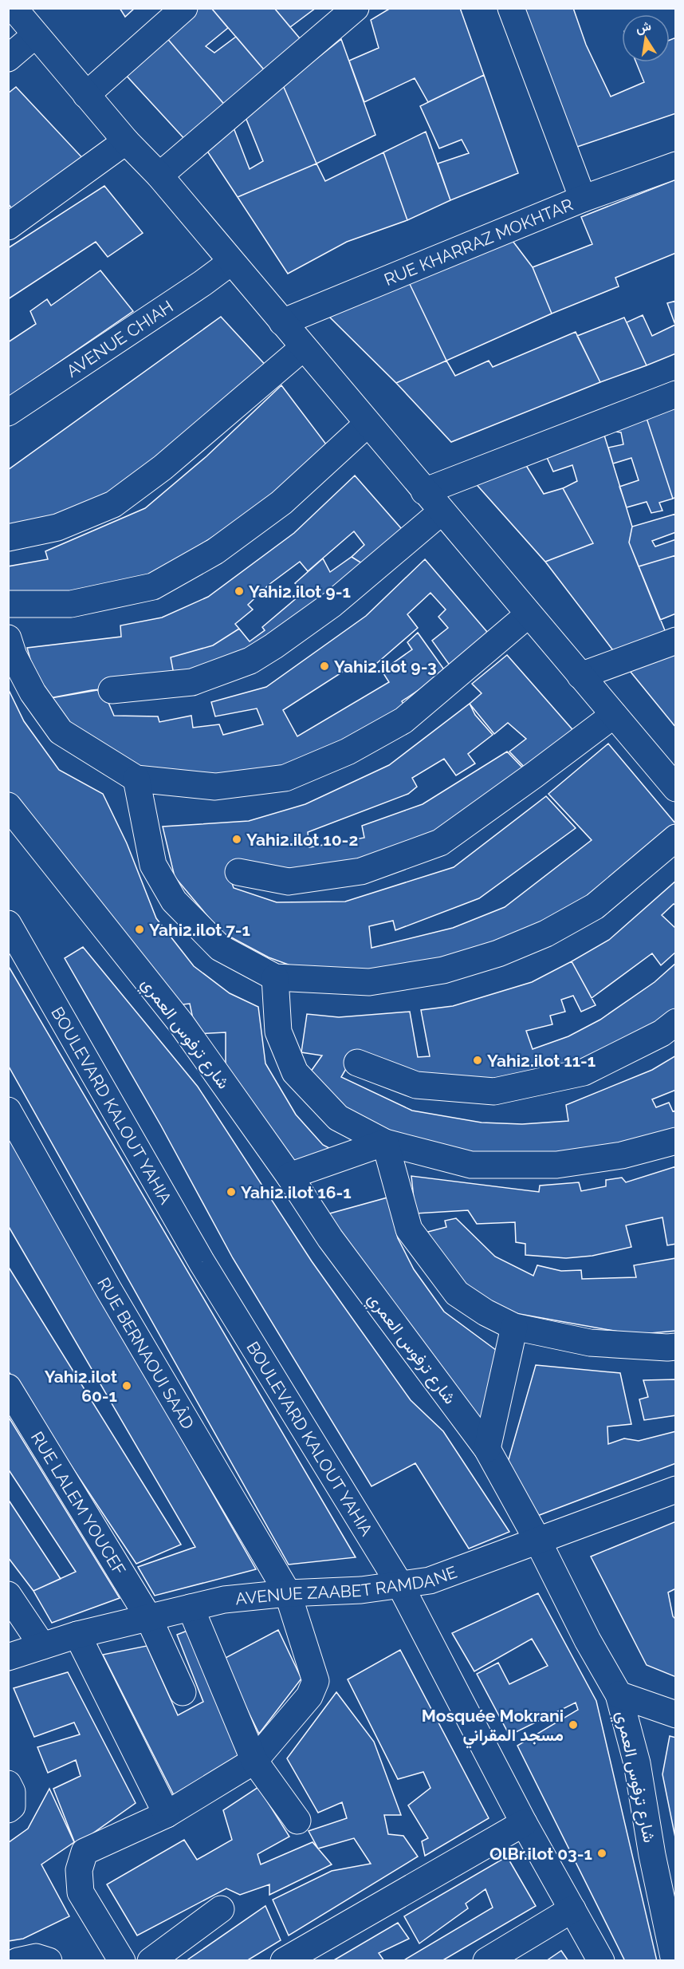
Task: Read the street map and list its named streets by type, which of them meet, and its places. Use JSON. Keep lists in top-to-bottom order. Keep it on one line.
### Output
{"streets":{"street":["RUE KHARRAZ MOKHTAR","AVENUE CHIAH","شارع ترفوس العمري","BOULEVARD KALOUT YAHIA","RUE BERNAOUI SAÂD","RUE LALEM YOUCEF","AVENUE ZAABET RAMDANE"]},"crossings":[["شارع ترفوس العمري","AVENUE ZAABET RAMDANE"],["BOULEVARD KALOUT YAHIA","AVENUE ZAABET RAMDANE"],["RUE BERNAOUI SAÂD","AVENUE ZAABET RAMDANE"],["RUE LALEM YOUCEF","AVENUE ZAABET RAMDANE"]],"places":["Yahi2.ilot 9-1","Yahi2.ilot 9-3","Yahi2.ilot 10-2","Yahi2.ilot 7-1","Yahi2.ilot 11-1","Yahi2.ilot 16-1","Yahi2.ilot 60-1","Mosquée Mokrani مسجد المقراني","OlBr.ilot 03-1"],"north":"top"}
